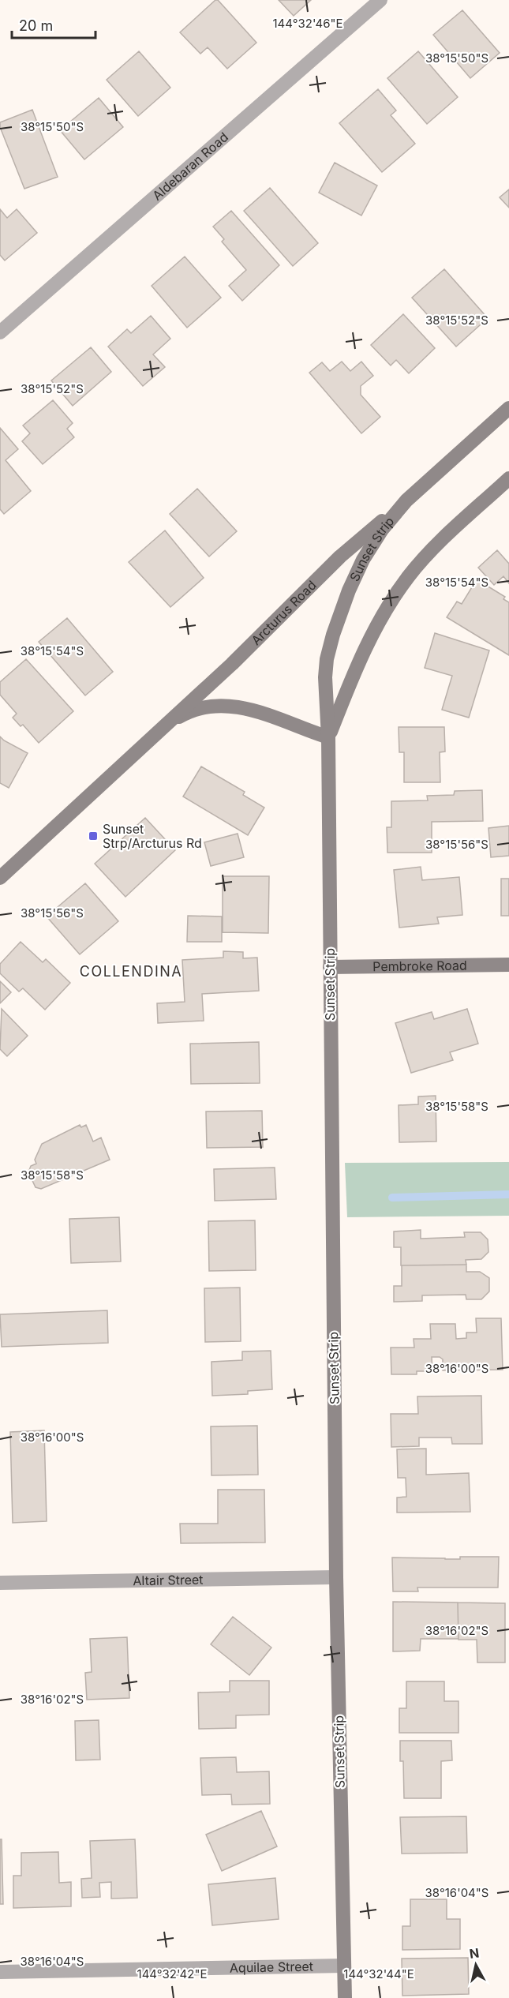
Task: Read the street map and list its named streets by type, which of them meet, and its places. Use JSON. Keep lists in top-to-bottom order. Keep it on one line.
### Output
{"streets":{"street":["Aldebaran Road","Sunset Strip","Arcturus Road","Pembroke Road","Altair Street","Aquilae Street"]},"crossings":[["Sunset Strip","Arcturus Road"],["Sunset Strip","Pembroke Road"],["Sunset Strip","Altair Street"],["Sunset Strip","Aquilae Street"]],"districts":["COLLENDINA"],"places":{"transit":["Sunset Strp/Arcturus Rd"]},"scale_bar":"20 m","north":"top","coordinates":["144°32'46\"E","38°15'50\"S","38°15'52\"S","38°15'54\"S","38°15'56\"S","38°15'58\"S","38°16'00\"S","38°16'02\"S","38°16'04\"S","144°32'42\"E","144°32'44\"E"]}
